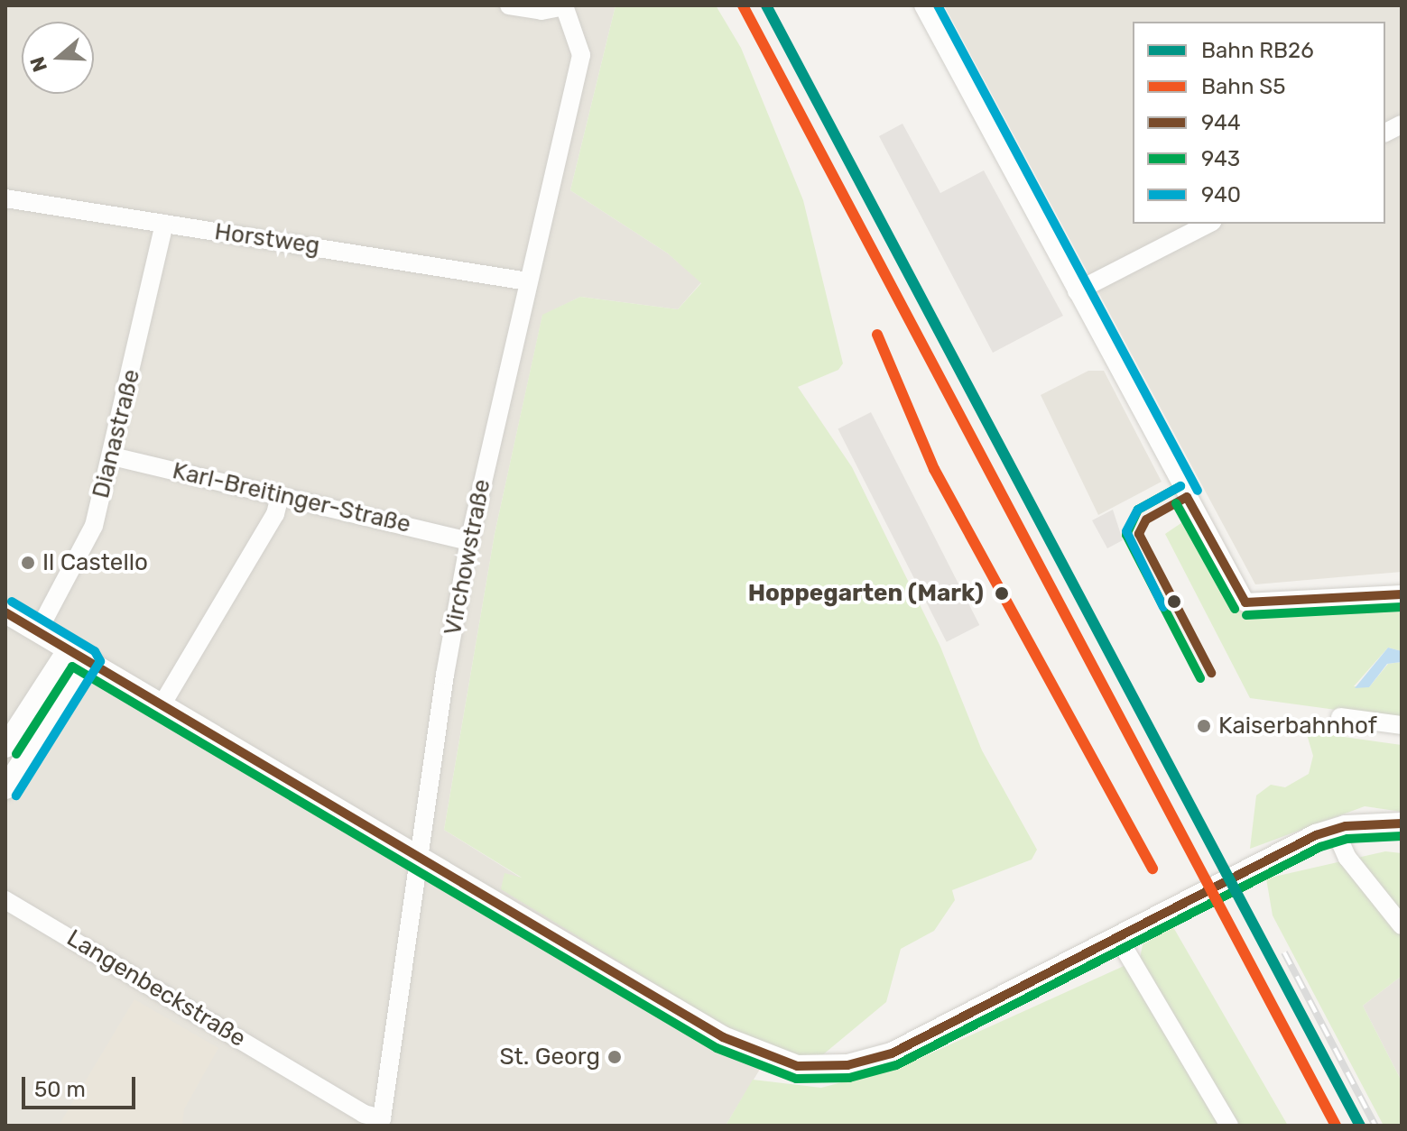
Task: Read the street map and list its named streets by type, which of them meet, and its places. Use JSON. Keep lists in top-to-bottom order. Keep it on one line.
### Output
{"streets":{"street":["Horstweg","Dianastraße","Karl-Breitinger-Straße","Virchowstraße","Langenbeckstraße"]},"crossings":[["Horstweg","Dianastraße"],["Horstweg","Virchowstraße"],["Dianastraße","Karl-Breitinger-Straße"],["Karl-Breitinger-Straße","Virchowstraße"],["Virchowstraße","Langenbeckstraße"]],"places":["Il Castello","Hoppegarten (Mark)","Kaiserbahnhof","St. Georg"],"lines":["rail line RB26","rail line S5","transit line 940","transit line 943","transit line 944"],"legend":["Bahn RB26","Bahn S5","944","943","940"],"scale_bar":"50 m","north":"left"}
